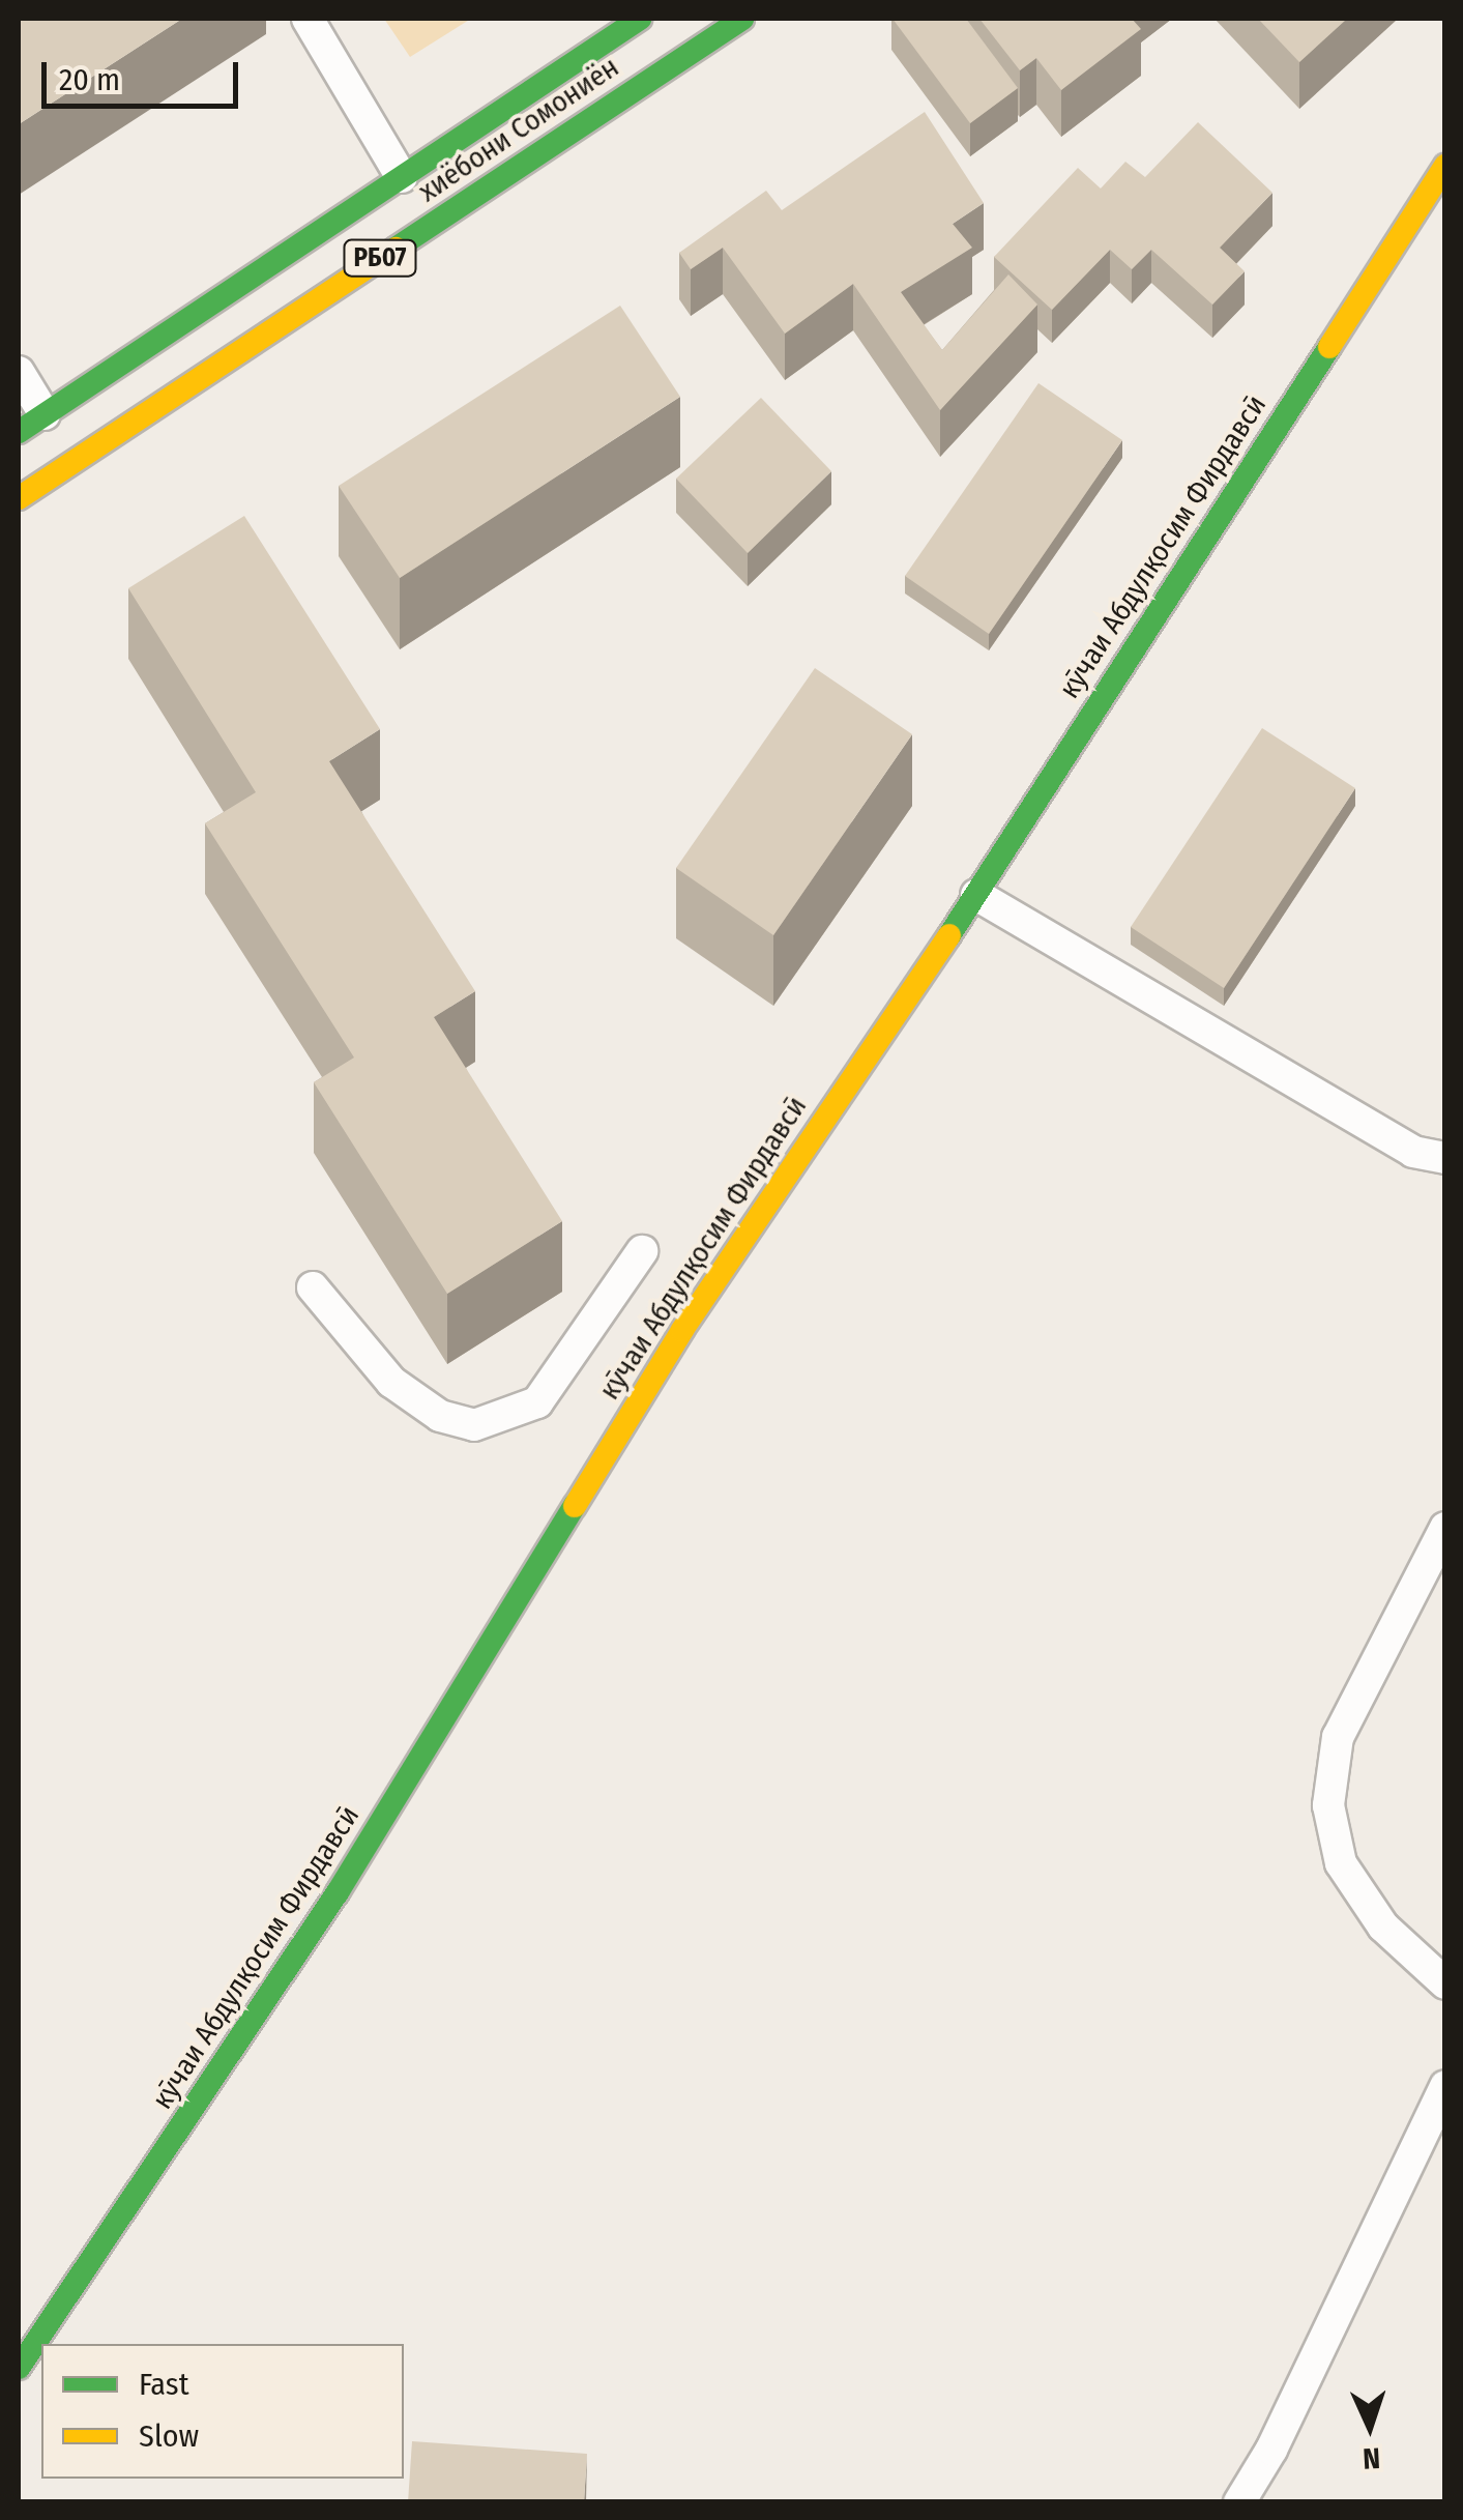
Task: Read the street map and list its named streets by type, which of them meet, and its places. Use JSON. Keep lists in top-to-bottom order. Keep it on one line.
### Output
{"streets":{"main road":["хиёбони Сомониён","РБ07","кӯчаи Абдулқосим Фирдавсӣ"]},"legend":["Fast","Slow"],"scale_bar":"20 m","north":"bottom"}
